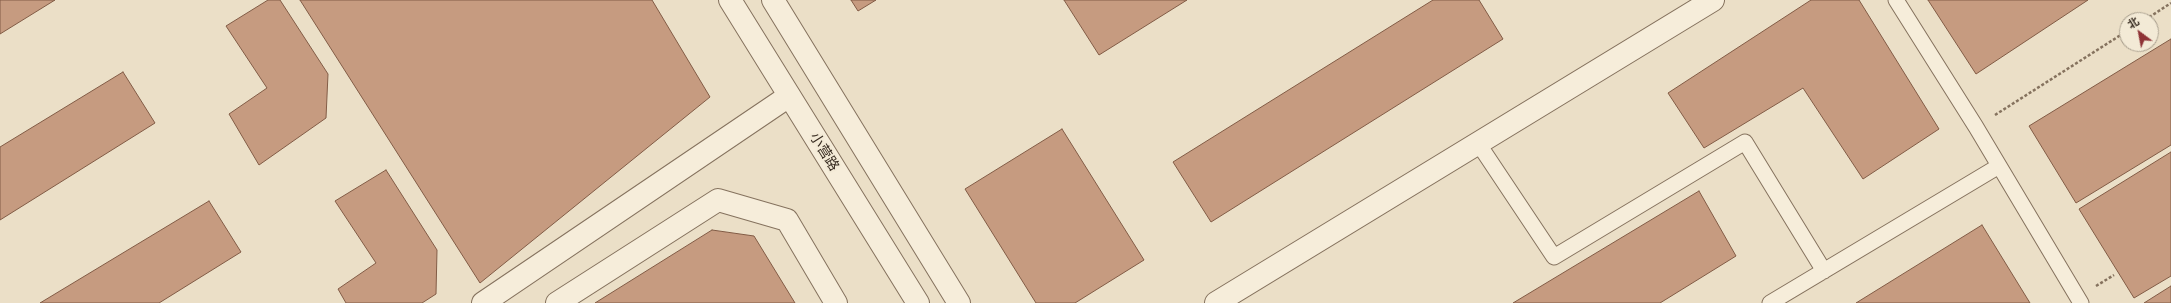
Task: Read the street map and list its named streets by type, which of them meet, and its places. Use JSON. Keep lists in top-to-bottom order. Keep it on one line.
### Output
{"streets":{"street":["小营路"]},"north":"top left"}
